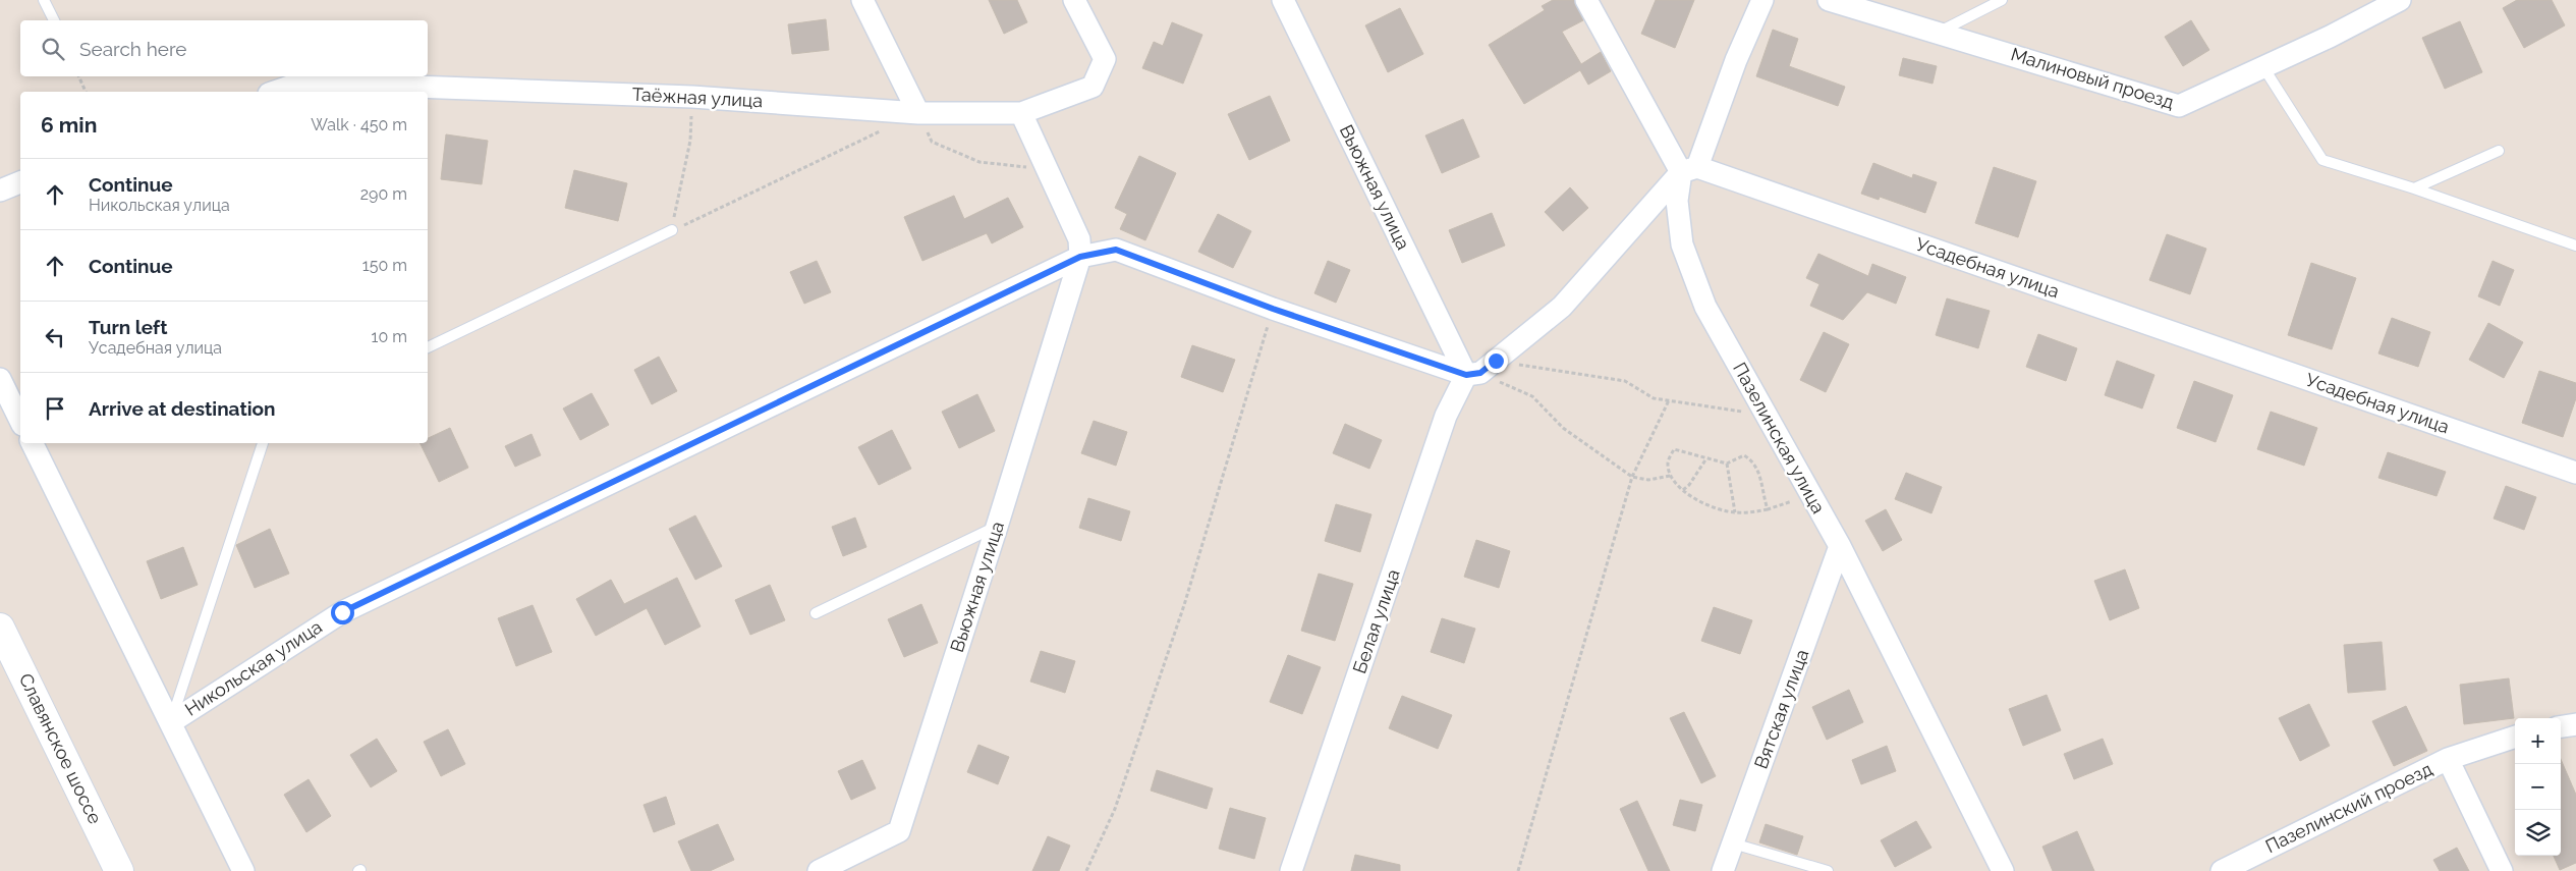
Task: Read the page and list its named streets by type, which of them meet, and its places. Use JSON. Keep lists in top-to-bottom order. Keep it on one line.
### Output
{"streets":{"main road":["Славянское шоссе"],"street":["Малиновый проезд","Таёжная улица","Вьюжная улица","Усадебная улица","Пазелинская улица","Белая улица","Никольская улица","Вятская улица","Пазелинский проезд"]},"crossings":[["Вьюжная улица","Белая улица"],["Вьюжная улица","Никольская улица"],["Усадебная улица","Пазелинская улица"],["Пазелинская улица","Вятская улица"],["Белая улица","Никольская улица"]],"page":{"search":"Search here","heading":["6 min","Walk · 450 m"],"list":[["Continue","Никольская улица","290 m"],["Continue","150 m"],["Turn left","Усадебная улица","10 m"],"Arrive at destination"],"map_buttons":["+","−"]}}
